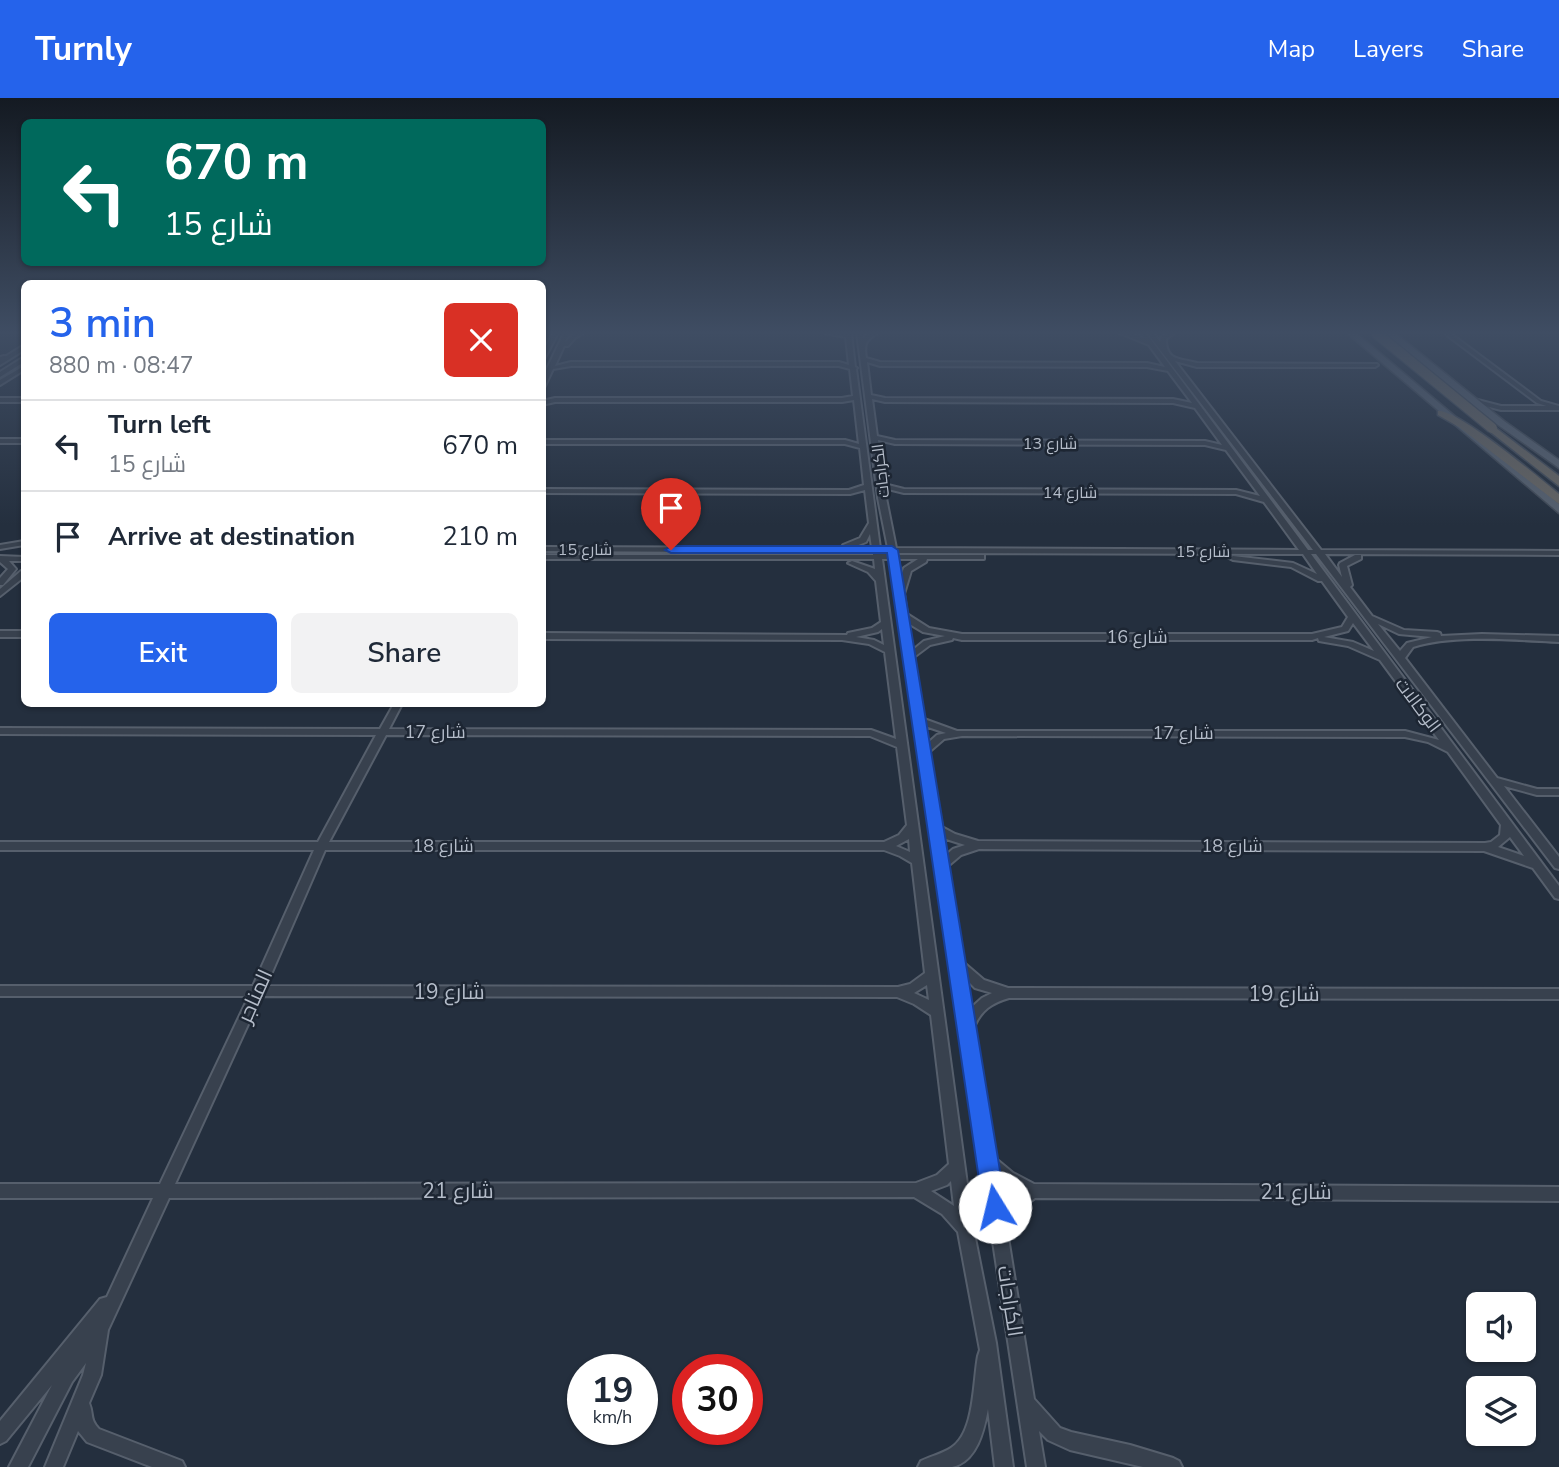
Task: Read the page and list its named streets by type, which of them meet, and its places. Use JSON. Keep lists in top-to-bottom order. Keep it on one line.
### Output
{"streets":{"street":["شارع 13","الكراجات","شارع 14","شارع 15","شارع 16","الوكالات","شارع 17","شارع 18","شارع 19","المناجر","شارع 21"]},"crossings":[["شارع 13","الكراجات"],["شارع 13","الوكالات"],["الكراجات","شارع 14"],["الكراجات","شارع 15"],["الكراجات","شارع 16"],["الكراجات","شارع 17"],["الكراجات","شارع 18"],["الكراجات","شارع 19"],["الكراجات","شارع 21"],["شارع 14","الوكالات"],["شارع 15","الوكالات"],["شارع 16","الوكالات"],["الوكالات","شارع 17"],["الوكالات","شارع 18"],["شارع 17","المناجر"],["شارع 18","المناجر"],["شارع 19","المناجر"],["المناجر","شارع 21"]],"page":{"header":"Turnly","nav":["Map","Layers","Share"],"turn":["670 m","شارع 15"],"heading":["3 min","880 m · 08:47"],"list":[{"name":"Turn left","note":"شارع 15","value":"670 m"},{"name":"Arrive at destination","value":"210 m"}],"buttons":["Exit","Share"],"speed":"19 km/h","limit":"30"}}
